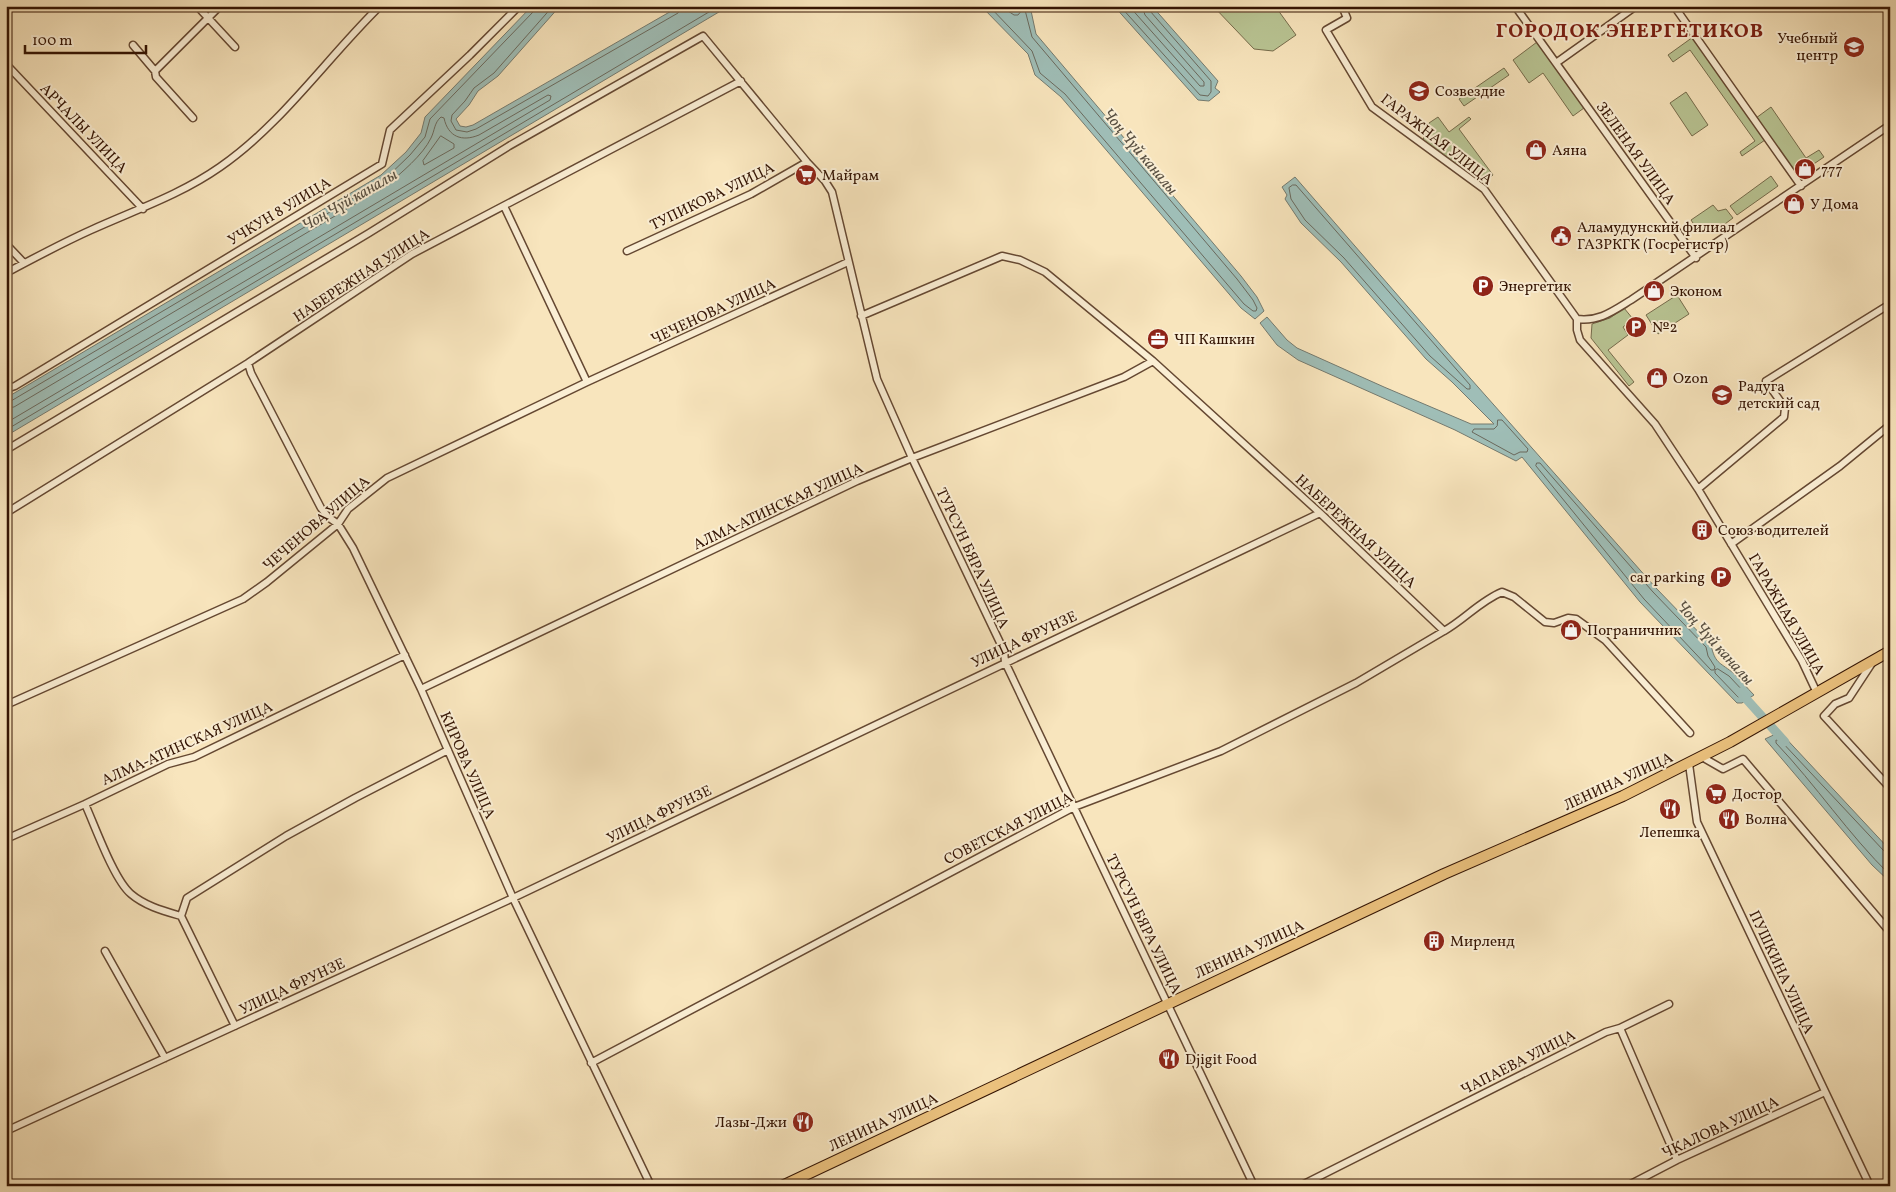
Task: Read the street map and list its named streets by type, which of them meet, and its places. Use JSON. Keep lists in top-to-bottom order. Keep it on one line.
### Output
{"streets":{"main road":["ЛЕНИНА УЛИЦА"],"street":["АРЧАЛЫ УЛИЦА","ГАРАЖНАЯ УЛИЦА","ЗЕЛЕНАЯ УЛИЦА","ТУПИКОВА УЛИЦА","УЧКУН 8 УЛИЦА","НАБЕРЕЖНАЯ УЛИЦА","ЧЕЧЕНОВА УЛИЦА","АЛМА-АТИНСКАЯ УЛИЦА","ТУРСУН БЯРА УЛИЦА","УЛИЦА ФРУНЗЕ","КИРОВА УЛИЦА","СОВЕТСКАЯ УЛИЦА","ПУШКИНА УЛИЦА","ЧАПАЕВА УЛИЦА","ЧКАЛОВА УЛИЦА"]},"crossings":[["ГАРАЖНАЯ УЛИЦА","ЛЕНИНА УЛИЦА"],["ТУПИКОВА УЛИЦА","ТУРСУН БЯРА УЛИЦА"],["НАБЕРЕЖНАЯ УЛИЦА","АЛМА-АТИНСКАЯ УЛИЦА"],["НАБЕРЕЖНАЯ УЛИЦА","ТУРСУН БЯРА УЛИЦА"],["НАБЕРЕЖНАЯ УЛИЦА","УЛИЦА ФРУНЗЕ"],["НАБЕРЕЖНАЯ УЛИЦА","КИРОВА УЛИЦА"],["НАБЕРЕЖНАЯ УЛИЦА","СОВЕТСКАЯ УЛИЦА"],["ЧЕЧЕНОВА УЛИЦА","ТУРСУН БЯРА УЛИЦА"],["ЧЕЧЕНОВА УЛИЦА","КИРОВА УЛИЦА"],["АЛМА-АТИНСКАЯ УЛИЦА","ТУРСУН БЯРА УЛИЦА"],["АЛМА-АТИНСКАЯ УЛИЦА","КИРОВА УЛИЦА"],["ТУРСУН БЯРА УЛИЦА","УЛИЦА ФРУНЗЕ"],["ТУРСУН БЯРА УЛИЦА","ЛЕНИНА УЛИЦА"],["ТУРСУН БЯРА УЛИЦА","СОВЕТСКАЯ УЛИЦА"],["УЛИЦА ФРУНЗЕ","КИРОВА УЛИЦА"],["КИРОВА УЛИЦА","СОВЕТСКАЯ УЛИЦА"],["ЛЕНИНА УЛИЦА","ПУШКИНА УЛИЦА"],["ПУШКИНА УЛИЦА","ЧКАЛОВА УЛИЦА"]],"districts":["ГОРОДОК ЭНЕРГЕТИКОВ"],"water":["Чоң Чүй каналы"],"places":{"school or university":["Учебный центр","Созвездие","Радуга детский сад"],"shop":["Аяна","777","У Дома","Эконом","Ozon","Пограничник"],"supermarket":["Майрам","Достор"],"public building":["Аламудунский филиал ГАЗРКГК (Госрегистр)"],"parking":["Энергетик","№2","car parking"],"office":["ЧП Кашкин"],"building":["Союз водителей","Мирленд"],"restaurant":["Лепешка","Волна","Djigit Food","Лазы-Джи"]},"scale_bar":"100 m"}
